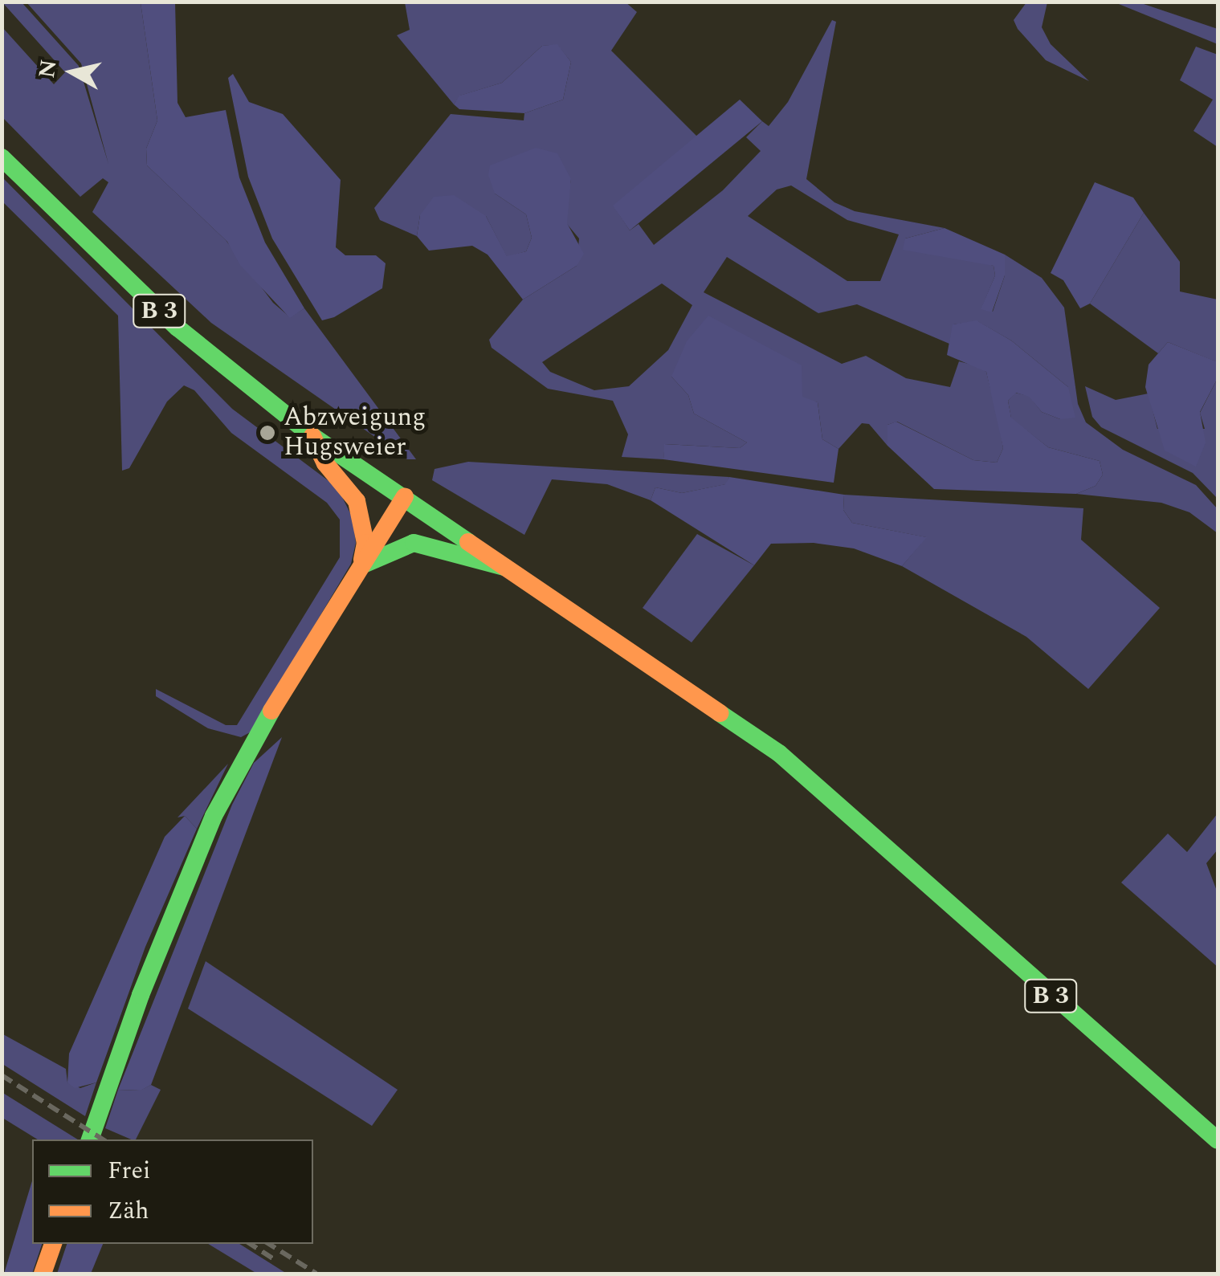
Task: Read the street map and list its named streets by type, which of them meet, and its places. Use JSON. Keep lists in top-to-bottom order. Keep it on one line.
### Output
{"streets":{"main road":["B 3"]},"places":["Abzweigung Hugsweier"],"legend":["Frei","Zäh"],"north":"left"}
